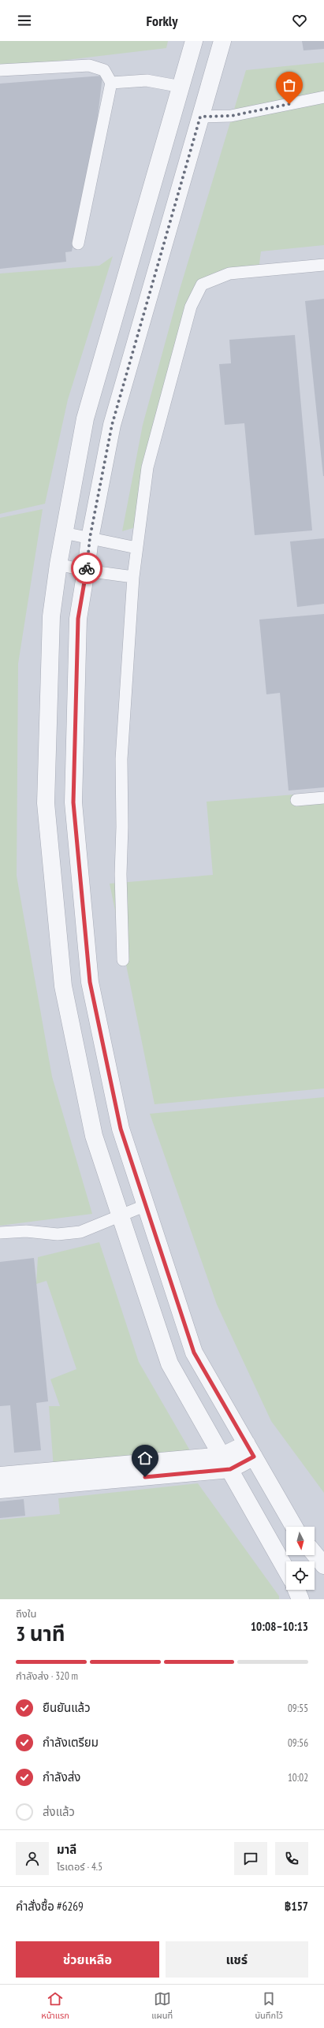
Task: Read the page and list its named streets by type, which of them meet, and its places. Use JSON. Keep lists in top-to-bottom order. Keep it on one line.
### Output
{"north":"bottom","page":{"header":"Forkly","heading":["3 นาที","ถึงใน","10:08–10:13"],"panel":["มาลี","ไรเดอร์ · 4.5","คำสั่งซื้อ #6269","฿157"],"bar":"กำลังส่ง · 320 m","list":[["ยืนยันแล้ว","09:55"],["กำลังเตรียม","09:56"],["กำลังส่ง","10:02"],"ส่งแล้ว"],"buttons":["ช่วยเหลือ","แชร์"],"tabs":["หน้าแรก","แผนที่","บันทึกไว้"]}}
